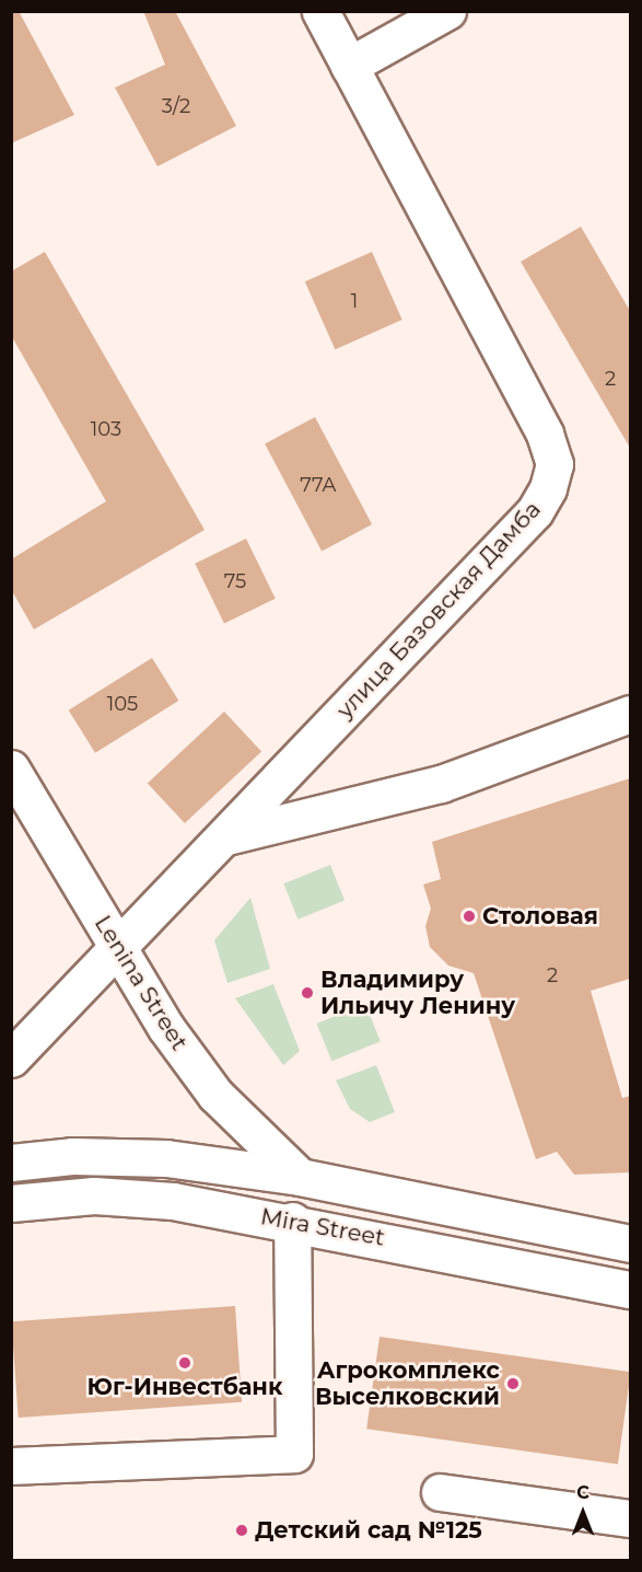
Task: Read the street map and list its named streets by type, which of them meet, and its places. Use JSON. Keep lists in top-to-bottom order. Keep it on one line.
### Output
{"streets":{"street":["улица Базовская Дамба","Lenina Street","Mira Street"]},"crossings":[["улица Базовская Дамба","Lenina Street"],["Lenina Street","Mira Street"]],"places":["Столовая","Владимиру Ильичу Ленину","Юг-Инвестбанк","Агрокомплекс Выселковский","Детский сад №125"],"house_numbers":["3/2","1","2","103","77А","75","105","2"],"north":"top"}
